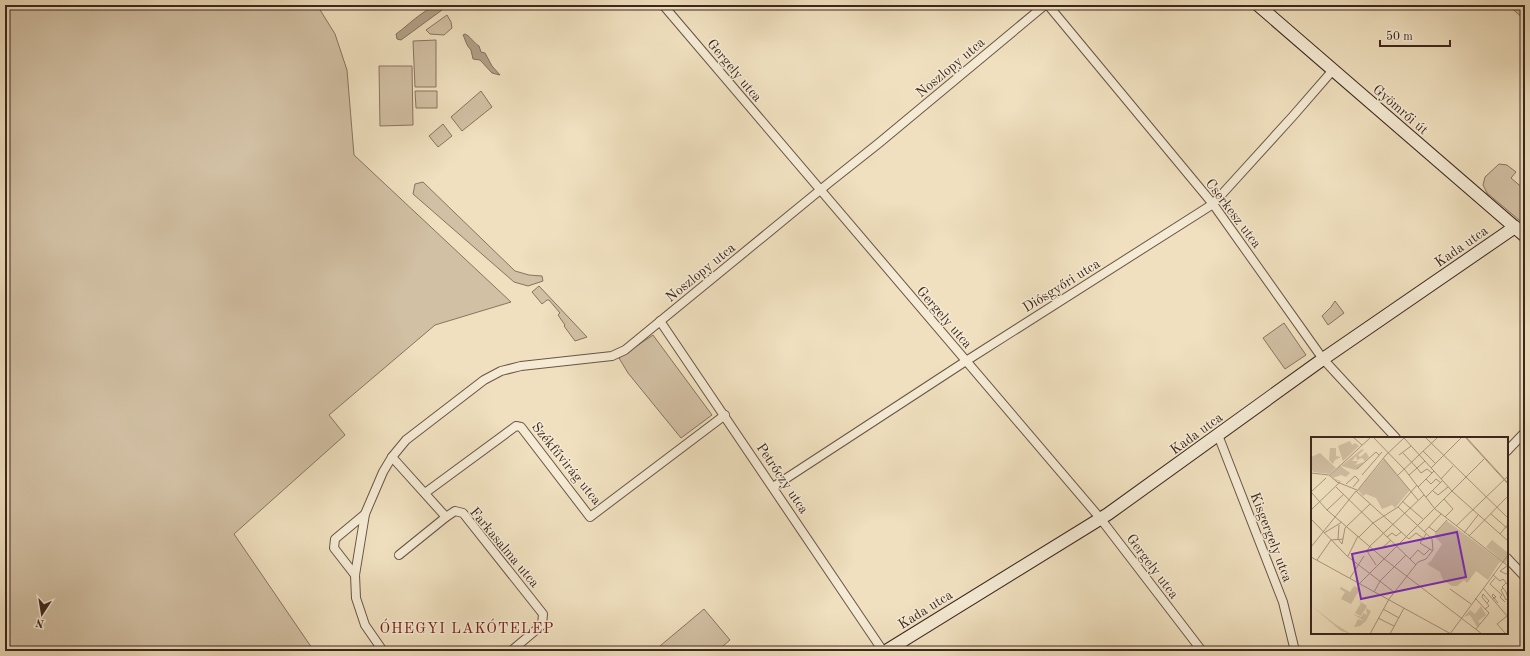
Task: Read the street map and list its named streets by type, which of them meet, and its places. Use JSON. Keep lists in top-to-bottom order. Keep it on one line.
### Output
{"streets":{"street":["Noszlopy utca","Gergely utca","Gyömrői út","Cserkesz utca","Kada utca","Diósgyőri utca","Székfűvirág utca","Petrőczy utca","Kisgergely utca","Farkasalma utca"]},"crossings":[["Noszlopy utca","Gergely utca"],["Noszlopy utca","Cserkesz utca"],["Noszlopy utca","Petrőczy utca"],["Noszlopy utca","Farkasalma utca"],["Gergely utca","Kada utca"],["Gergely utca","Diósgyőri utca"],["Gyömrői út","Kada utca"],["Gyömrői út","Diósgyőri utca"],["Cserkesz utca","Kada utca"],["Cserkesz utca","Diósgyőri utca"],["Kada utca","Kisgergely utca"],["Diósgyőri utca","Petrőczy utca"],["Székfűvirág utca","Petrőczy utca"],["Székfűvirág utca","Farkasalma utca"]],"districts":["ÓHEGYI LAKÓTELEP"],"scale_bar":"50 m","north":"bottom"}
